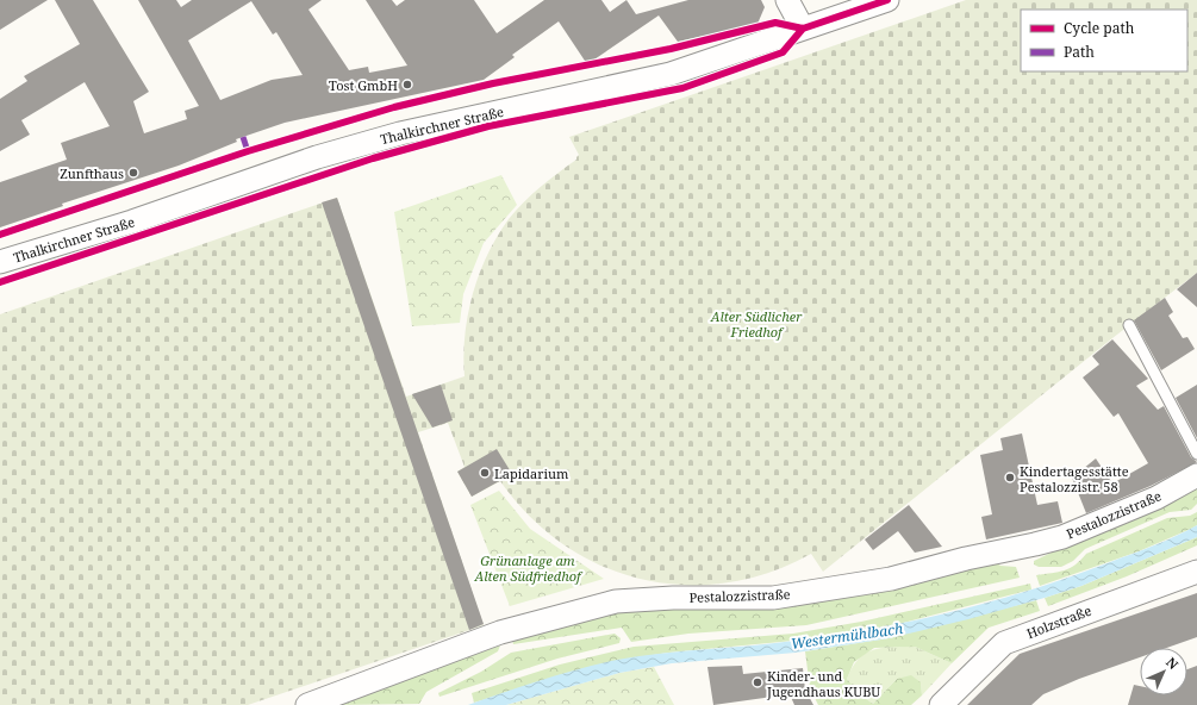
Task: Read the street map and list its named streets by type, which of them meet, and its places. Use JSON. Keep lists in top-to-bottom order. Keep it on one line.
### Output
{"streets":{"street":["Thalkirchner Straße","Pestalozzistraße","Holzstraße"]},"water":["Westermühlbach"],"parks":["Alter Südlicher Friedhof","Grünanlage am Alten Südfriedhof"],"places":["Tost GmbH","Zunfthaus","Lapidarium","Kindertagesstätte Pestalozzistr. 58","Kinder- und Jugendhaus KUBU"],"legend":["Cycle path","Path"],"north":"top right"}
